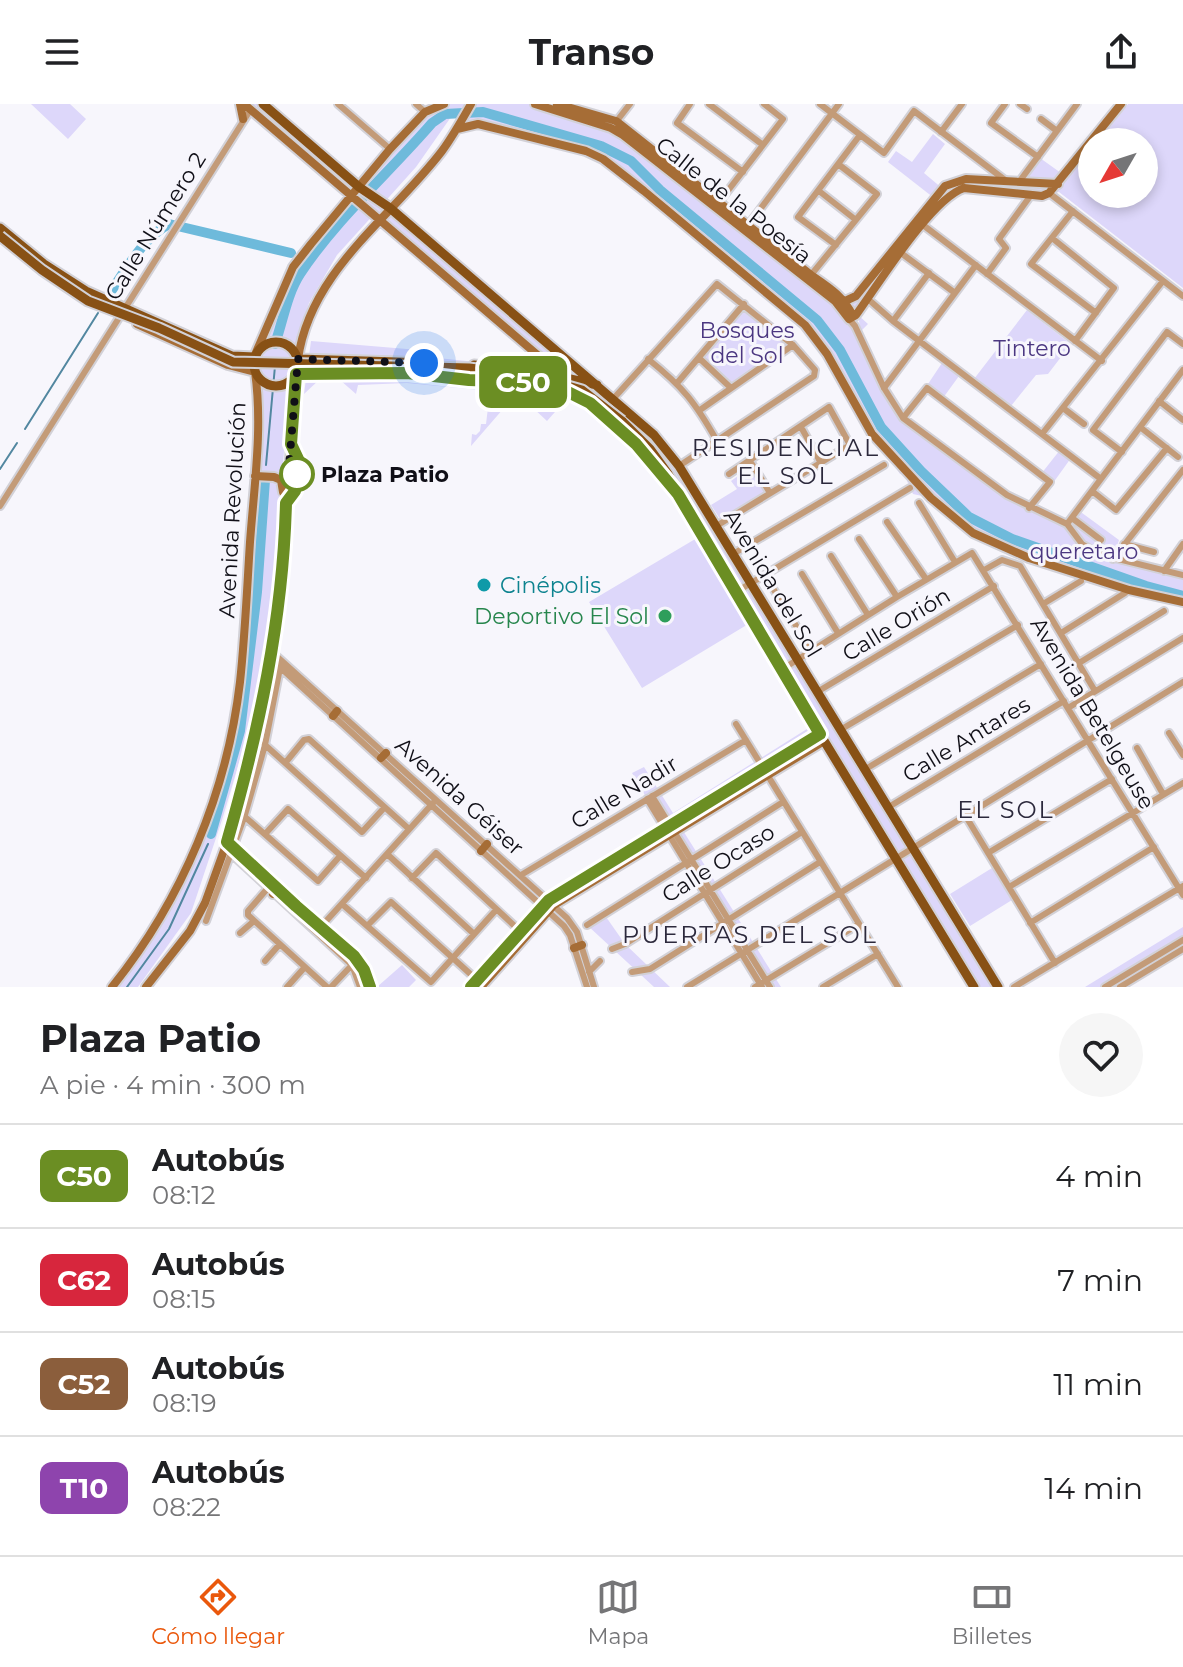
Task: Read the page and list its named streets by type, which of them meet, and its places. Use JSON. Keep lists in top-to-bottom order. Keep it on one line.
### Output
{"streets":{"main road":["Avenida del Sol"],"street":["Calle de la Poesía","Calle Número 2","Avenida Revolución","Calle Orión","Avenida Betelgeuse","Calle Antares","Calle Nadir","Avenida Géiser","Calle Ocaso"]},"crossings":[["Avenida Revolución","Avenida del Sol"],["Avenida del Sol","Calle Orión"],["Avenida del Sol","Calle Antares"],["Calle Orión","Avenida Betelgeuse"],["Avenida Betelgeuse","Calle Antares"],["Calle Nadir","Avenida Géiser"]],"districts":["RESIDENCIAL EL SOL","EL SOL","PUERTAS DEL SOL"],"parks":["Bosques del Sol","Tintero","queretaro"],"places":["Plaza Patio","Cinépolis","Deportivo El Sol"],"lines":["bus line C50"],"north":"bottom left","page":{"header":"Transo","on_map":"C50","heading":["Plaza Patio","A pie · 4 min · 300 m"],"list":[{"mark":"C50","name":"Autobús","note":"08:12","value":"4 min"},{"mark":"C62","name":"Autobús","note":"08:15","value":"7 min"},{"mark":"C52","name":"Autobús","note":"08:19","value":"11 min"},{"mark":"T10","name":"Autobús","note":"08:22","value":"14 min"}],"tabs":["Cómo llegar","Mapa","Billetes"]}}
